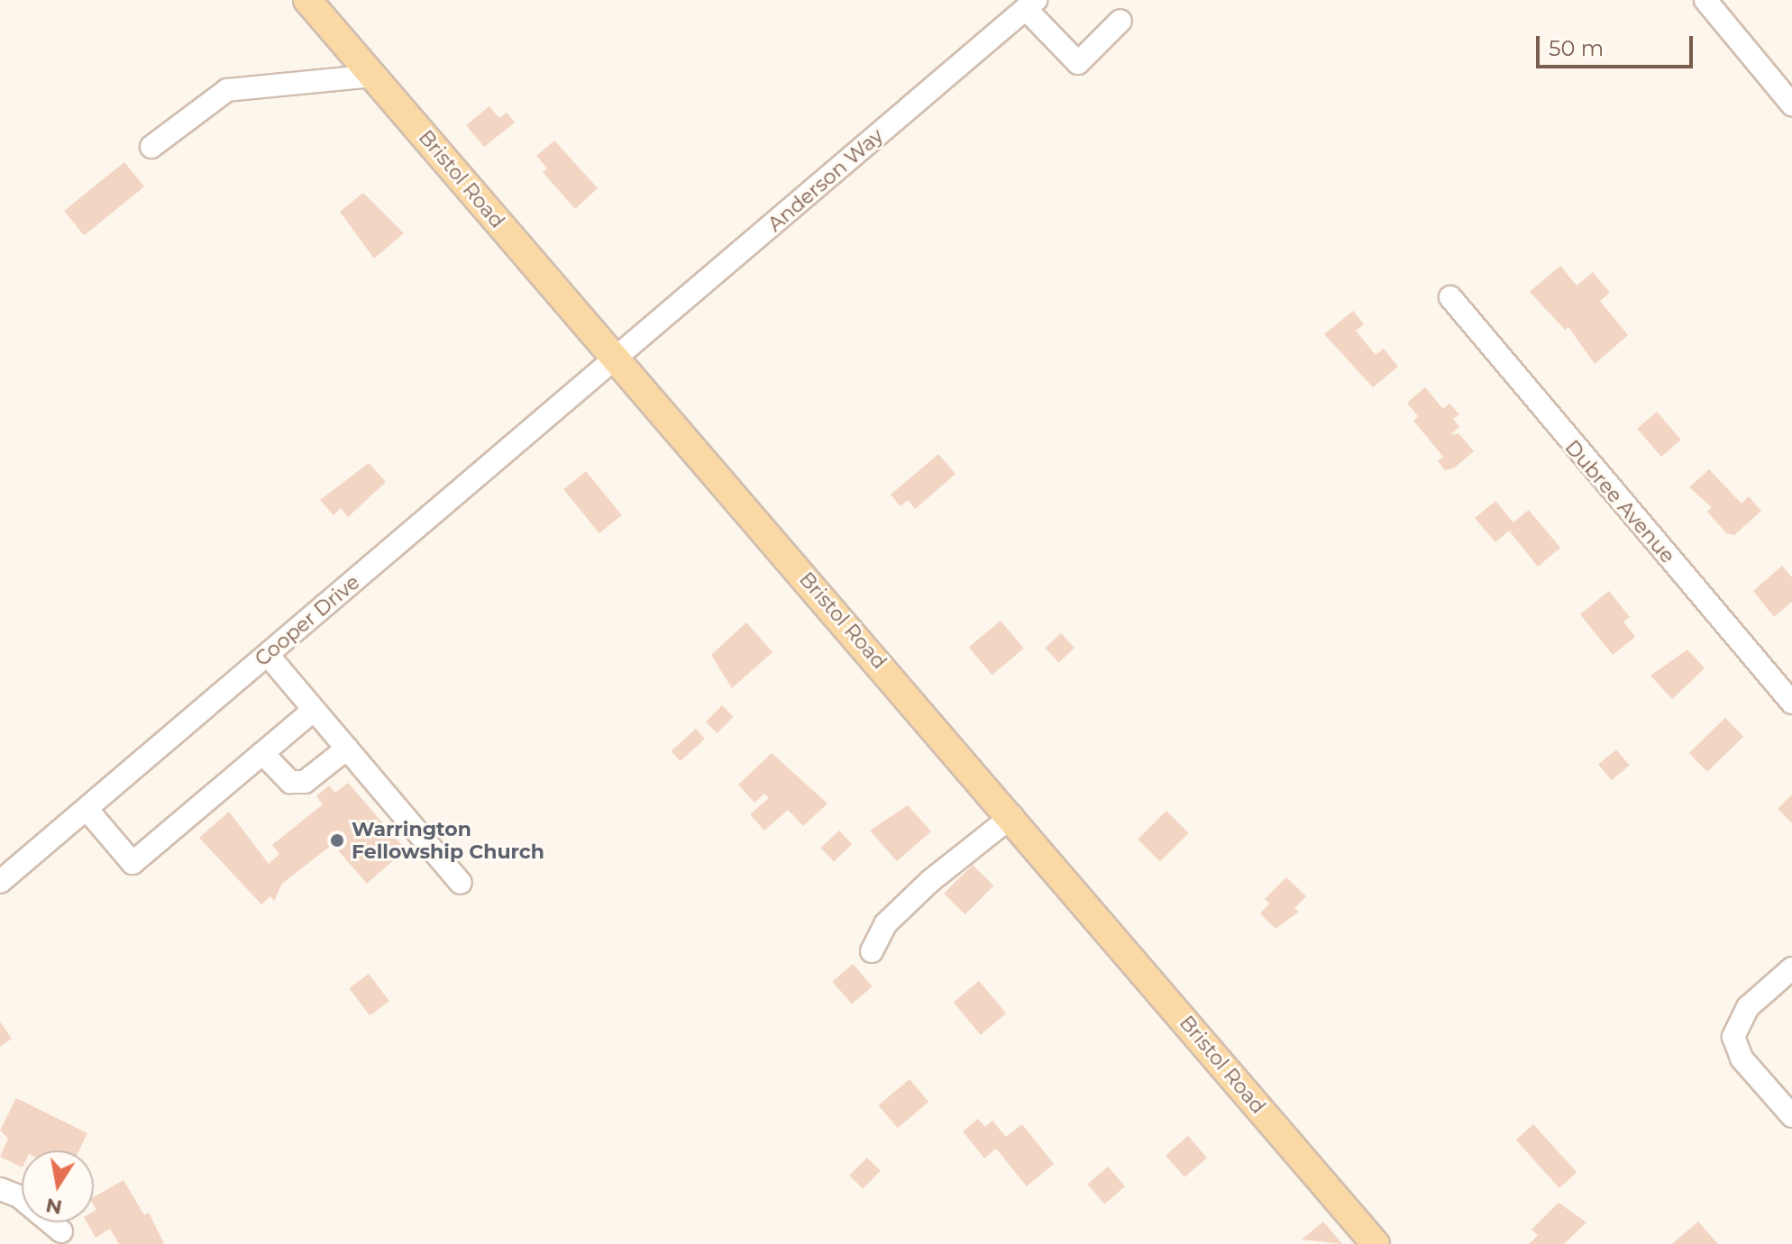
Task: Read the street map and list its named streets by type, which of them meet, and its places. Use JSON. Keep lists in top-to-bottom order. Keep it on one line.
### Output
{"streets":{"main road":["Bristol Road"],"street":["Anderson Way","Dubree Avenue","Cooper Drive"]},"crossings":[["Bristol Road","Anderson Way"],["Bristol Road","Cooper Drive"],["Anderson Way","Cooper Drive"]],"places":["Warrington Fellowship Church"],"scale_bar":"50 m","north":"bottom"}
